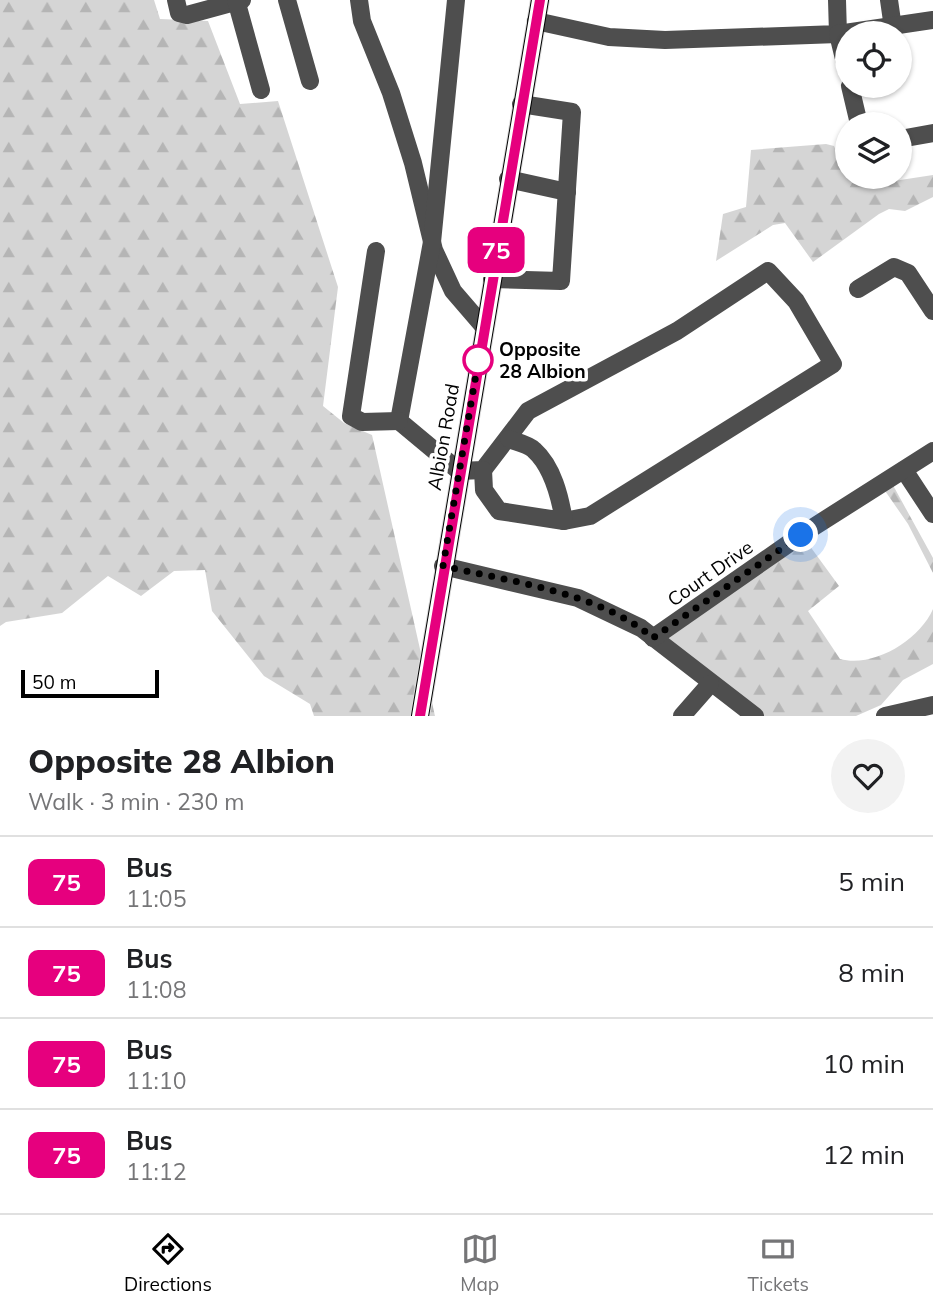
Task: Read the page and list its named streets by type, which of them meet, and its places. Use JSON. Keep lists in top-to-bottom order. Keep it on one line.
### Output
{"streets":{"main road":["Albion Road"],"street":["Court Drive"]},"places":["Opposite 28 Albion"],"lines":["bus line 75"],"scale_bar":"50 m","page":{"on_map":"75","scale":"50 m","heading":["Opposite 28 Albion","Walk · 3 min · 230 m"],"list":[{"mark":"75","name":"Bus","note":"11:05","value":"5 min"},{"mark":"75","name":"Bus","note":"11:08","value":"8 min"},{"mark":"75","name":"Bus","note":"11:10","value":"10 min"},{"mark":"75","name":"Bus","note":"11:12","value":"12 min"}],"tabs":["Directions","Map","Tickets"]}}
